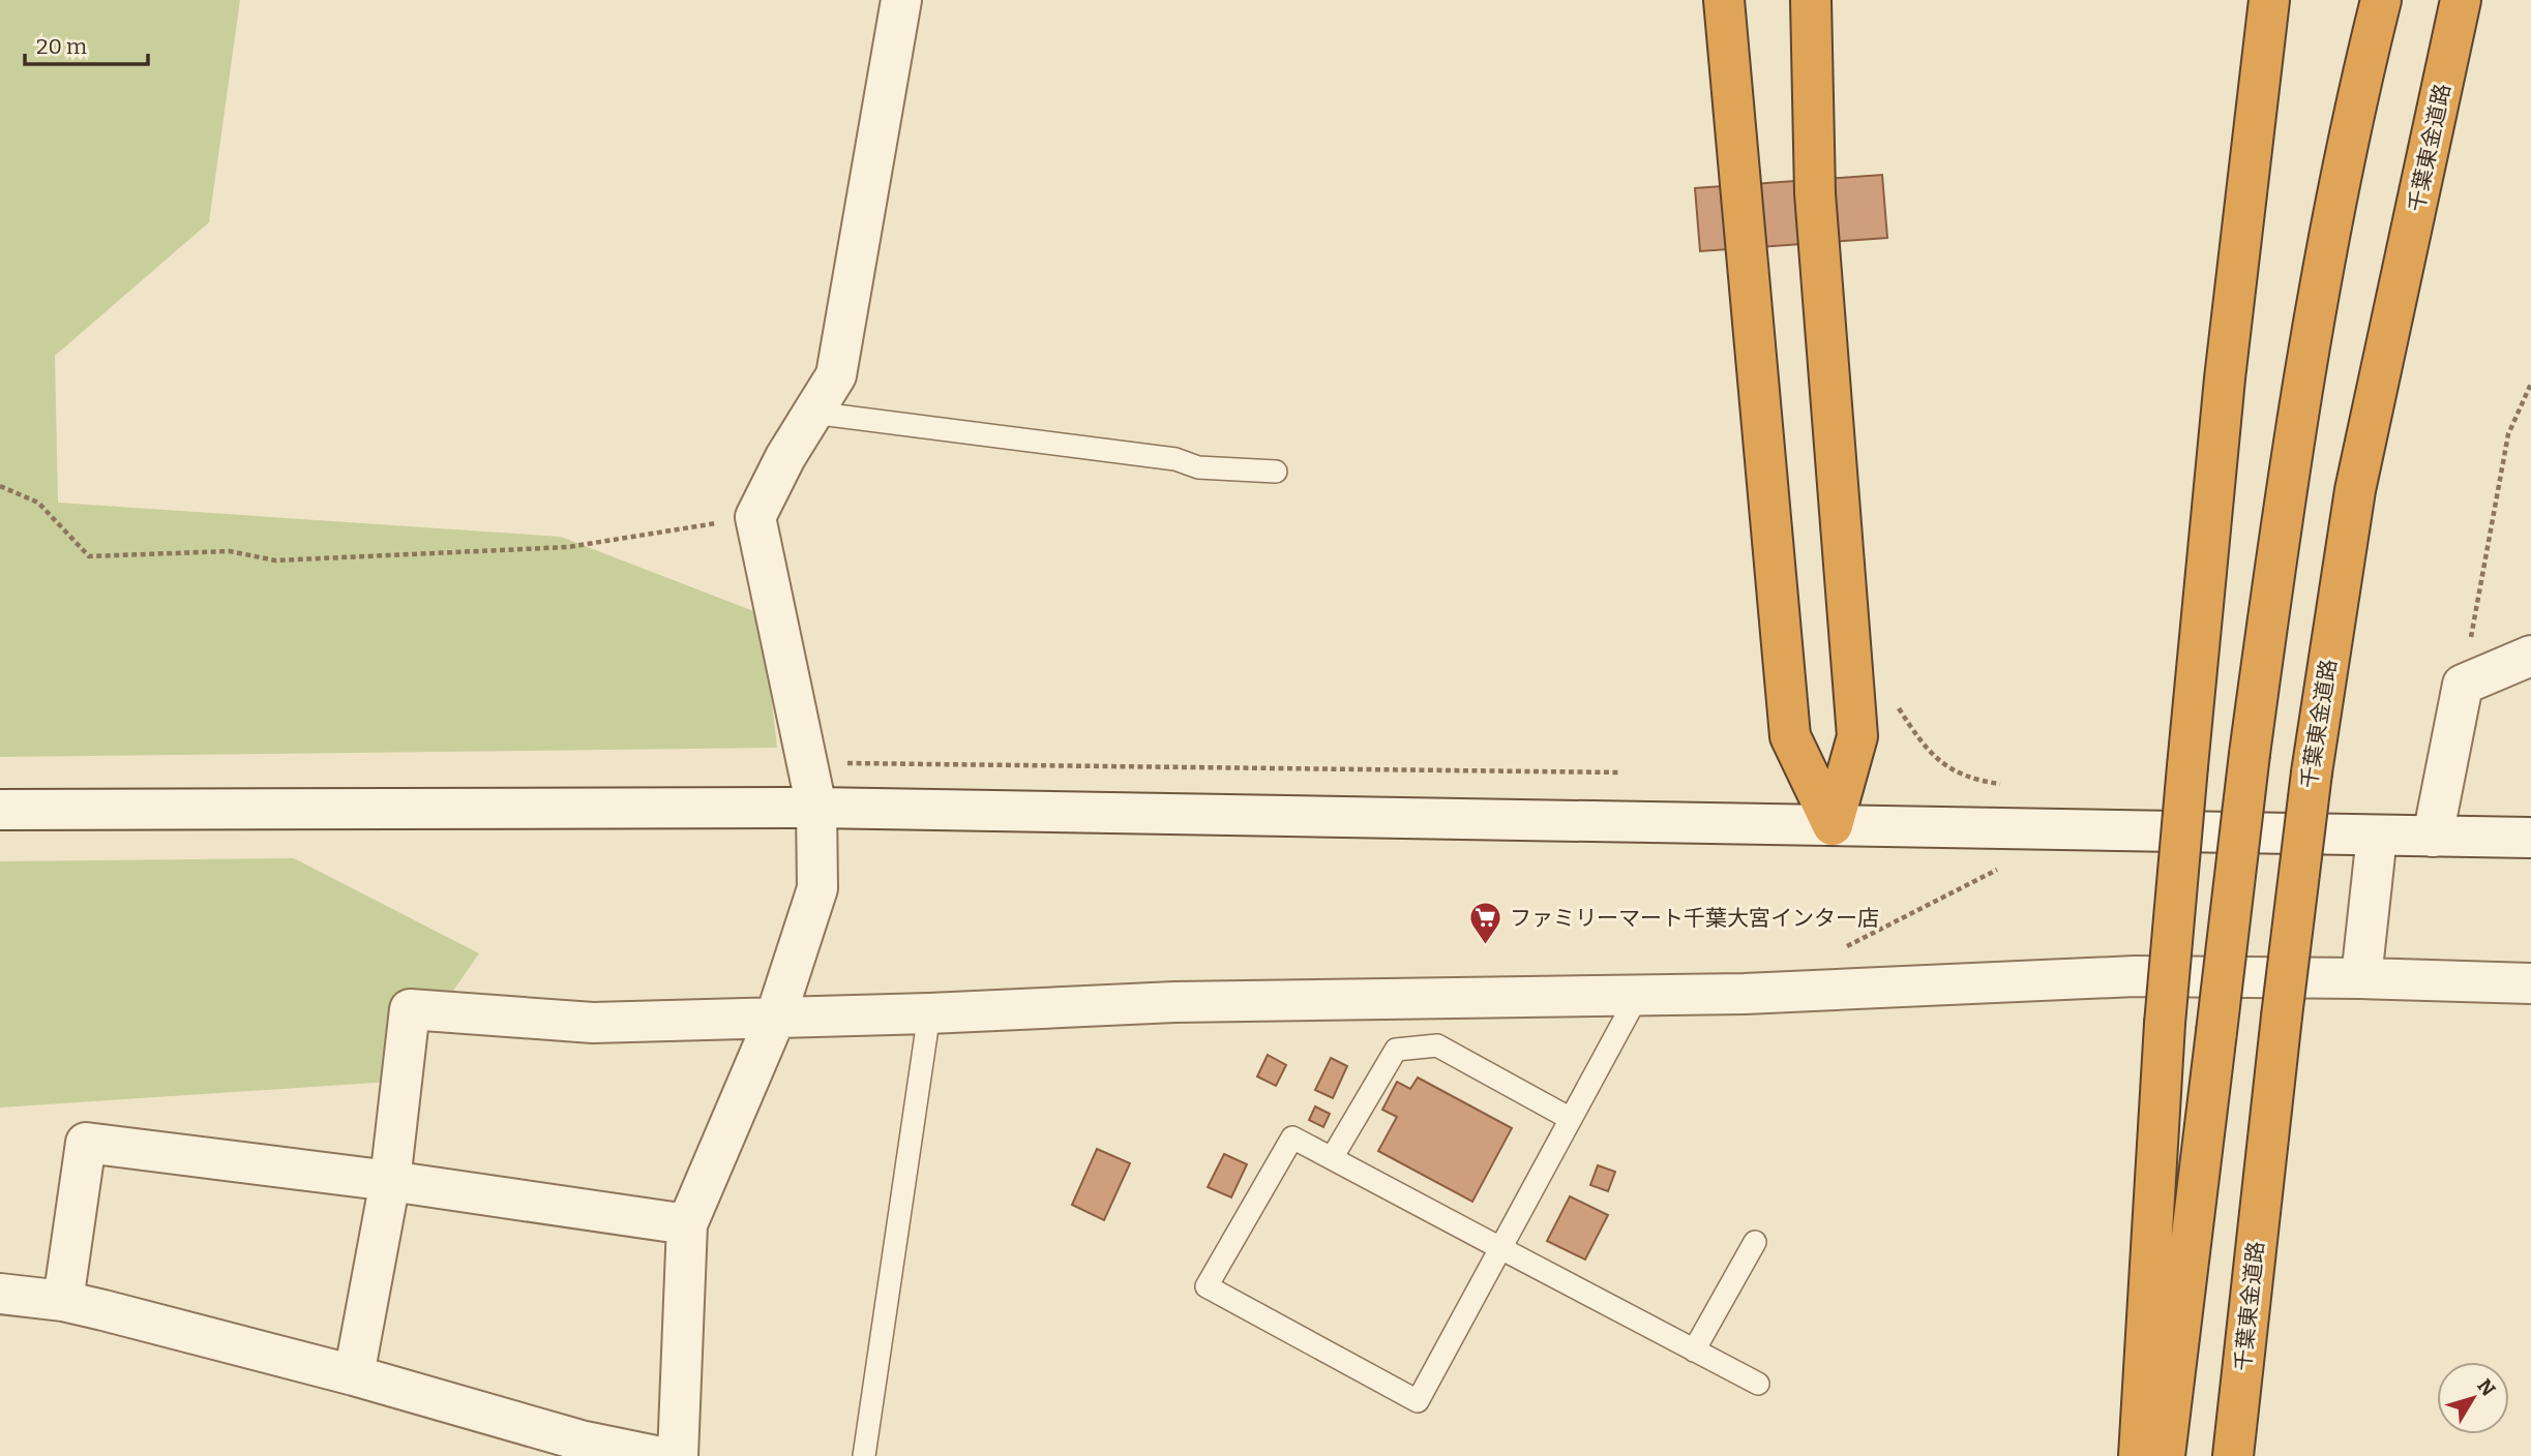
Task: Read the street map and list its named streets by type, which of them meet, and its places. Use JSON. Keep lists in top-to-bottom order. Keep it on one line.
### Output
{"streets":{"highway":["千葉東金道路"]},"places":{"supermarket":["ファミリーマート千葉大宮インター店"]},"scale_bar":"20 m","north":"top right"}
